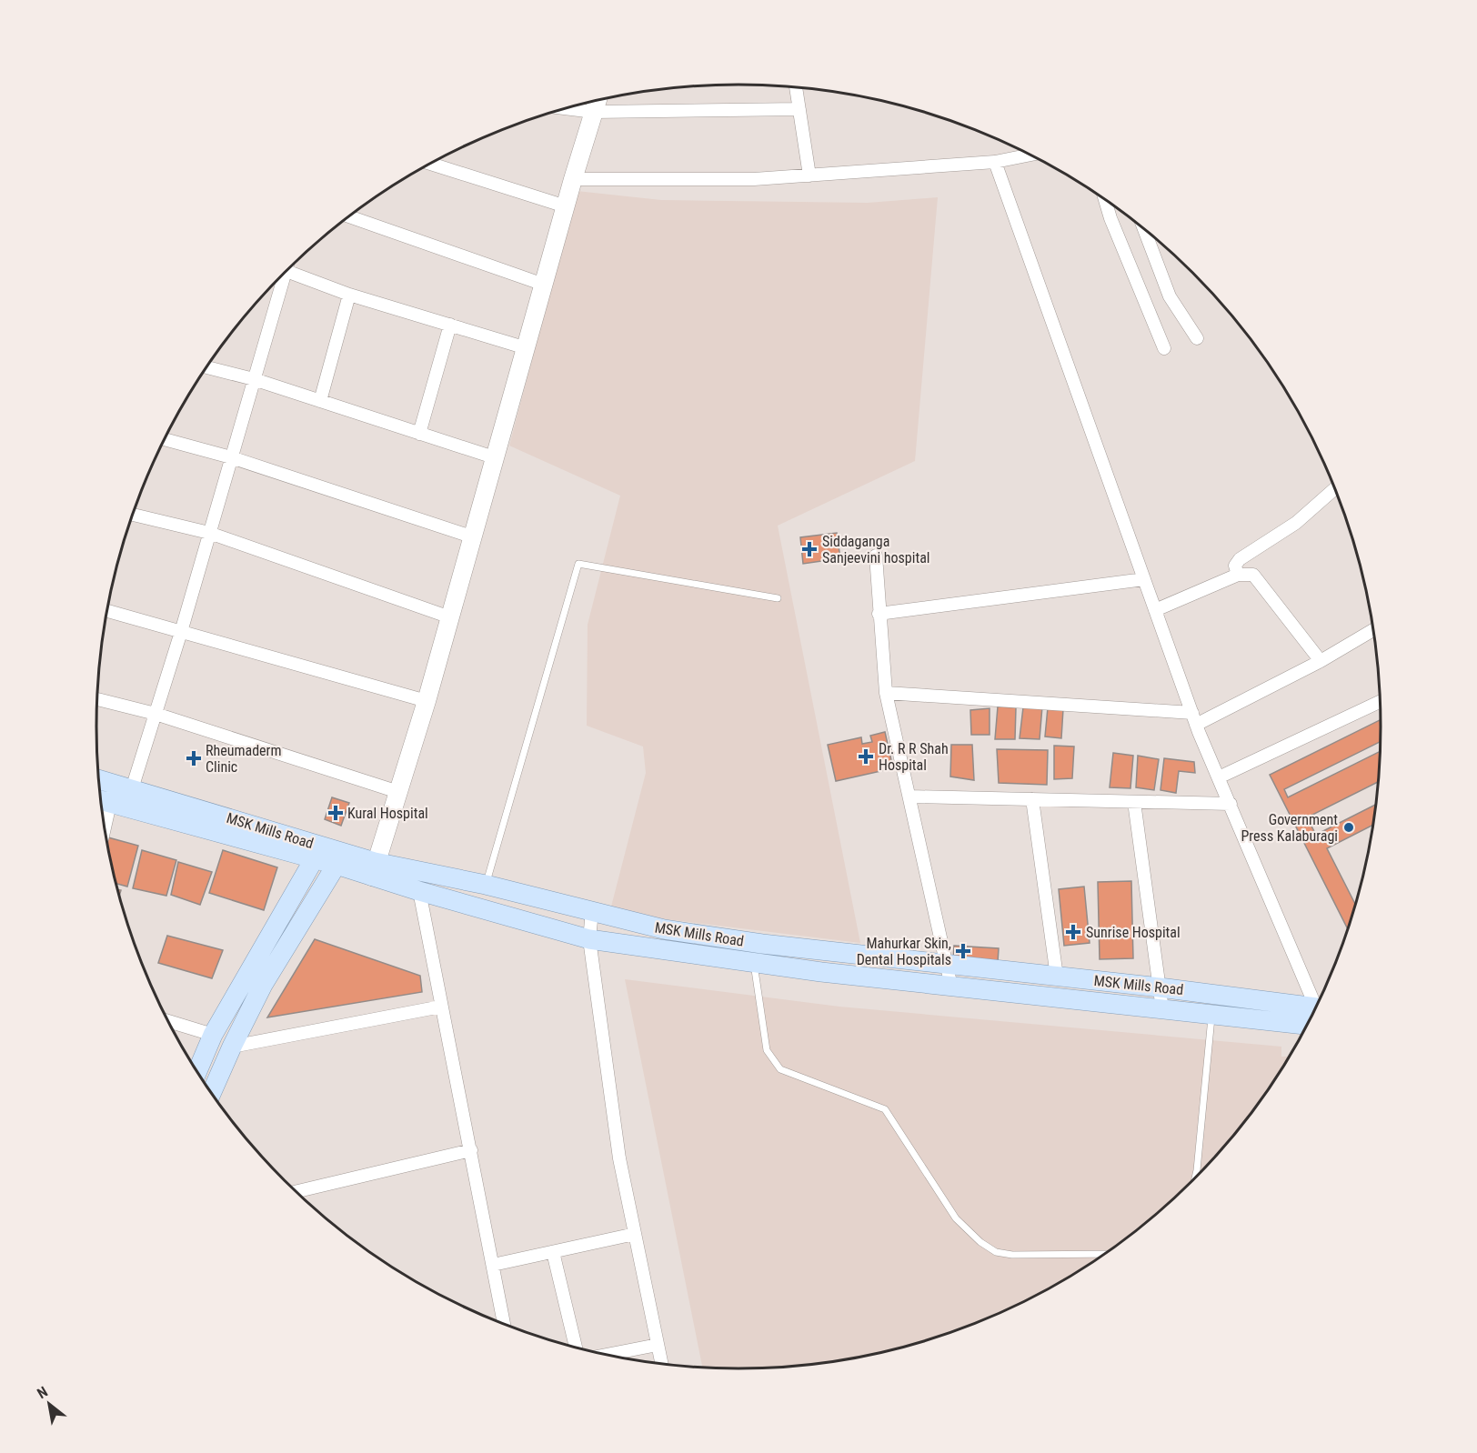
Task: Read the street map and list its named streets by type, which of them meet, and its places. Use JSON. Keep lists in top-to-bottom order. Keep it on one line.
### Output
{"streets":{"main road":["MSK Mills Road"]},"places":{"health":["Siddaganga Sanjeevini hospital","Dr. R R Shah Hospital","Rheumaderm Clinic","Kural Hospital","Sunrise Hospital","Mahurkar Skin, Dental Hospitals"],"other":["Government Press Kalaburagi"]},"north":"top left"}
